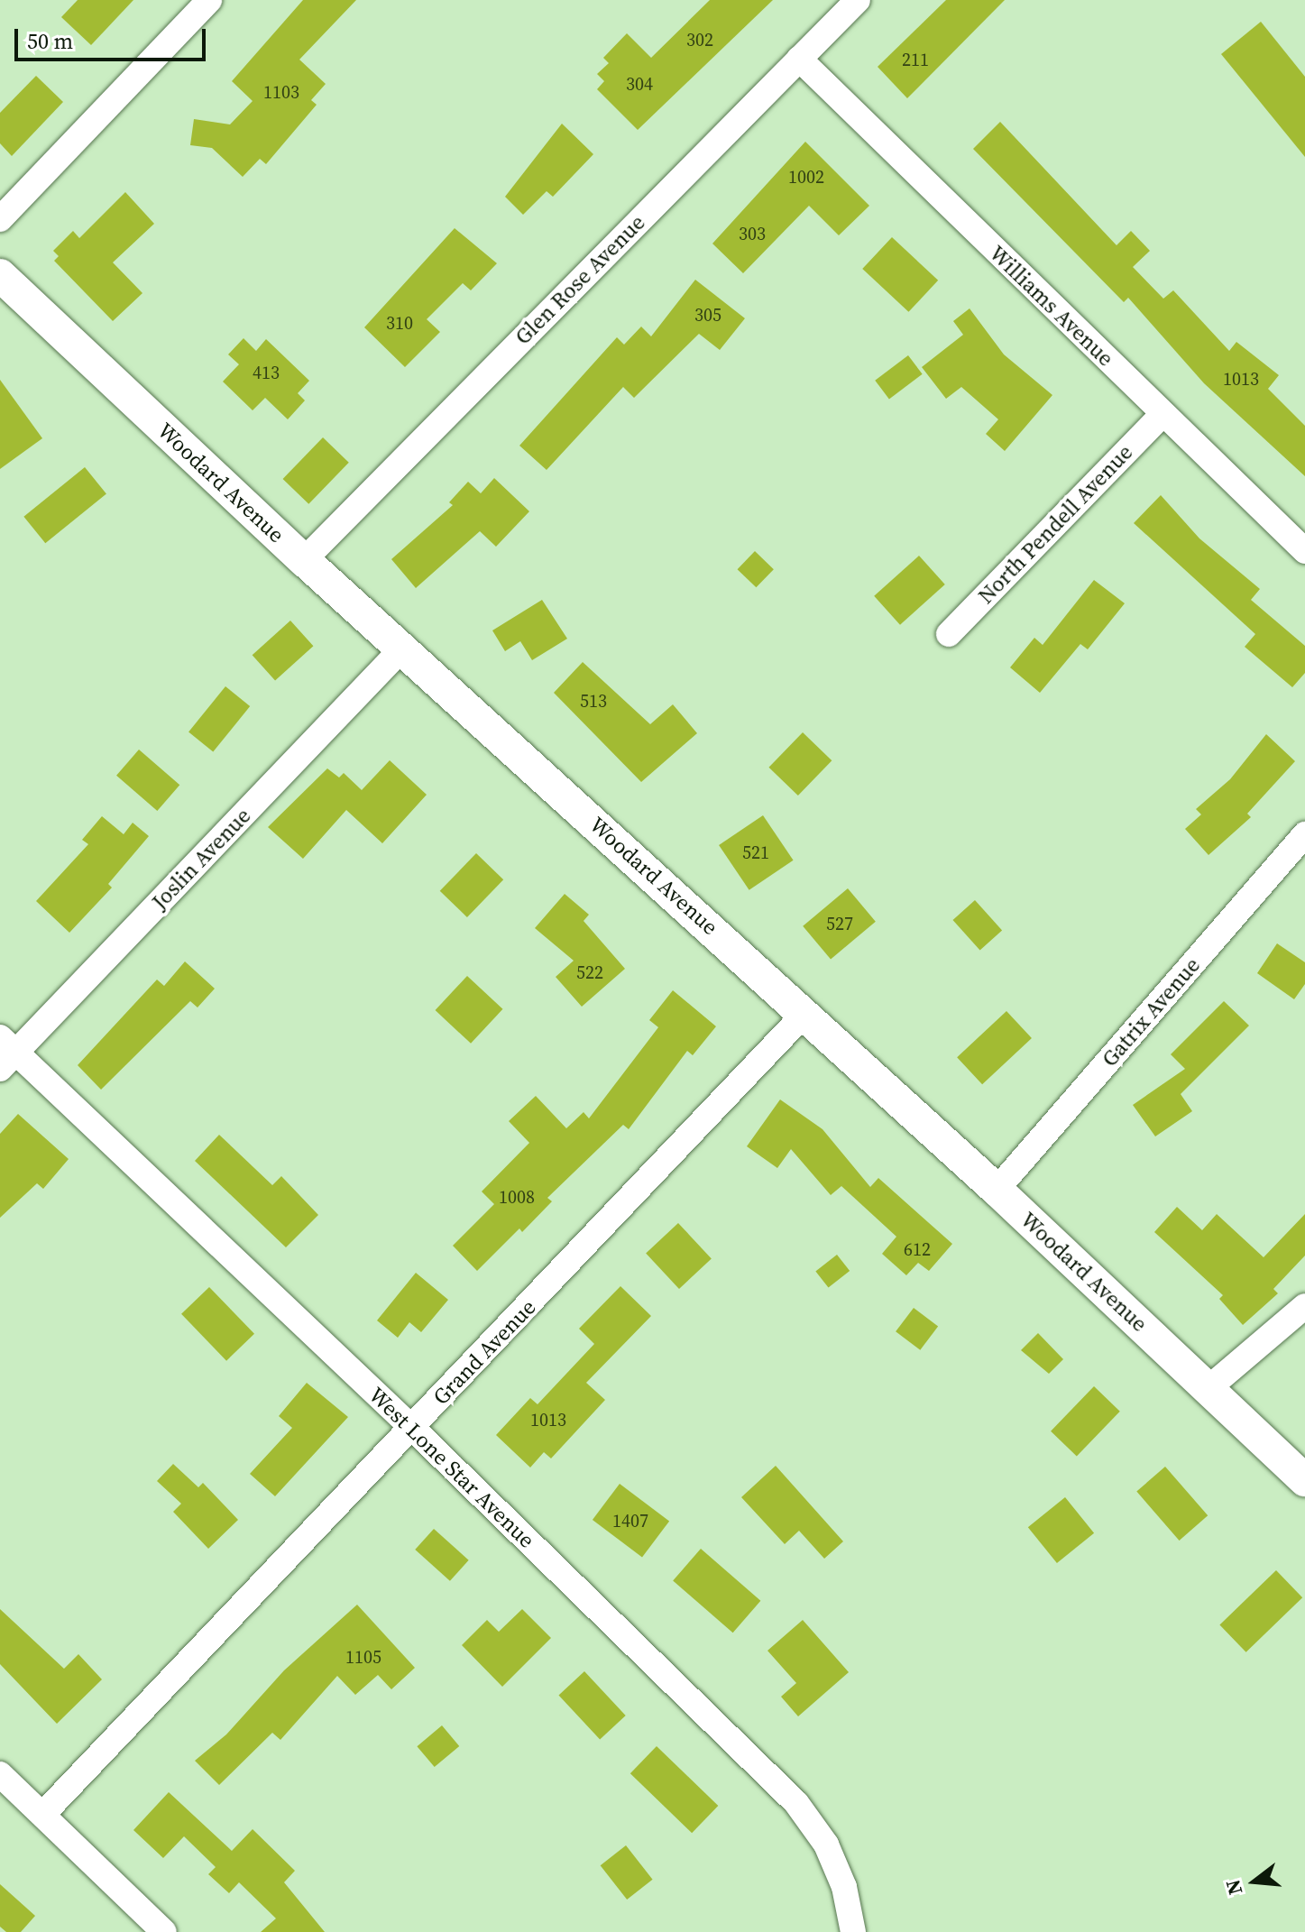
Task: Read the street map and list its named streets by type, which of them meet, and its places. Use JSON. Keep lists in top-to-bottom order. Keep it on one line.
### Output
{"streets":{"street":["Glen Rose Avenue","Williams Avenue","Woodard Avenue","North Pendell Avenue","Joslin Avenue","Gatrix Avenue","Grand Avenue","West Lone Star Avenue"]},"crossings":[["Glen Rose Avenue","Williams Avenue"],["Glen Rose Avenue","Woodard Avenue"],["Williams Avenue","North Pendell Avenue"],["Woodard Avenue","Joslin Avenue"],["Woodard Avenue","Gatrix Avenue"],["Woodard Avenue","Grand Avenue"],["Joslin Avenue","West Lone Star Avenue"],["Grand Avenue","West Lone Star Avenue"]],"house_numbers":["302","211","304","1103","1002","303","305","310","413","1013","513","521","527","522","1008","612","1013","1407","1105"],"scale_bar":"50 m","north":"left"}
